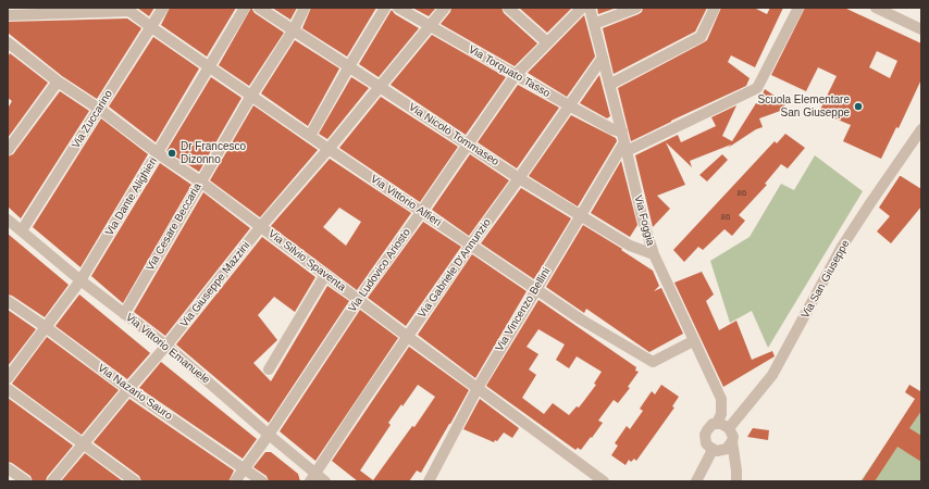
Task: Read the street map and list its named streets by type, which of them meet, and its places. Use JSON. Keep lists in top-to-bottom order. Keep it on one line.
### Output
{"streets":{"street":["Via Torquato Tasso","Via Zuccarino","Via Nicolò Tommaseo","Via Dante Alighieri","Via Vittorio Alfieri","Via Foggia","Via Cesare Beccaria","Via Silvio Spaventa","Via Gabriele D'Annunzio","Via Ludovico Ariosto","Via San Giuseppe","Via Giuseppe Mazzini","Via Vincenzo Bellini","Via Vittorio Emanuele","Via Nazario Sauro"]},"crossings":[["Via Torquato Tasso","Via Foggia"],["Via Torquato Tasso","Via Gabriele D'Annunzio"],["Via Torquato Tasso","Via Ludovico Ariosto"],["Via Torquato Tasso","Via Giuseppe Mazzini"],["Via Torquato Tasso","Via Vincenzo Bellini"],["Via Zuccarino","Via Vittorio Alfieri"],["Via Zuccarino","Via Silvio Spaventa"],["Via Zuccarino","Via Vittorio Emanuele"],["Via Nicolò Tommaseo","Via Foggia"],["Via Nicolò Tommaseo","Via Cesare Beccaria"],["Via Nicolò Tommaseo","Via Gabriele D'Annunzio"],["Via Nicolò Tommaseo","Via Ludovico Ariosto"],["Via Nicolò Tommaseo","Via Giuseppe Mazzini"],["Via Nicolò Tommaseo","Via Vincenzo Bellini"],["Via Dante Alighieri","Via Vittorio Alfieri"],["Via Dante Alighieri","Via Silvio Spaventa"],["Via Dante Alighieri","Via Vittorio Emanuele"],["Via Dante Alighieri","Via Nazario Sauro"],["Via Vittorio Alfieri","Via Foggia"],["Via Vittorio Alfieri","Via Cesare Beccaria"],["Via Vittorio Alfieri","Via Gabriele D'Annunzio"],["Via Vittorio Alfieri","Via Ludovico Ariosto"],["Via Vittorio Alfieri","Via Giuseppe Mazzini"],["Via Vittorio Alfieri","Via Vincenzo Bellini"],["Via Foggia","Via Gabriele D'Annunzio"],["Via Foggia","Via San Giuseppe"],["Via Foggia","Via Vincenzo Bellini"],["Via Cesare Beccaria","Via Silvio Spaventa"],["Via Cesare Beccaria","Via Vittorio Emanuele"],["Via Silvio Spaventa","Via Gabriele D'Annunzio"],["Via Silvio Spaventa","Via Ludovico Ariosto"],["Via Silvio Spaventa","Via Giuseppe Mazzini"],["Via Silvio Spaventa","Via Vincenzo Bellini"],["Via Gabriele D'Annunzio","Via Vittorio Emanuele"],["Via Ludovico Ariosto","Via Vittorio Emanuele"],["Via Ludovico Ariosto","Via Nazario Sauro"],["Via Giuseppe Mazzini","Via Vittorio Emanuele"],["Via Giuseppe Mazzini","Via Nazario Sauro"]],"places":["Scuola Elementare San Giuseppe","Dr Francesco Dizonno"],"house_numbers":["86","86"]}
